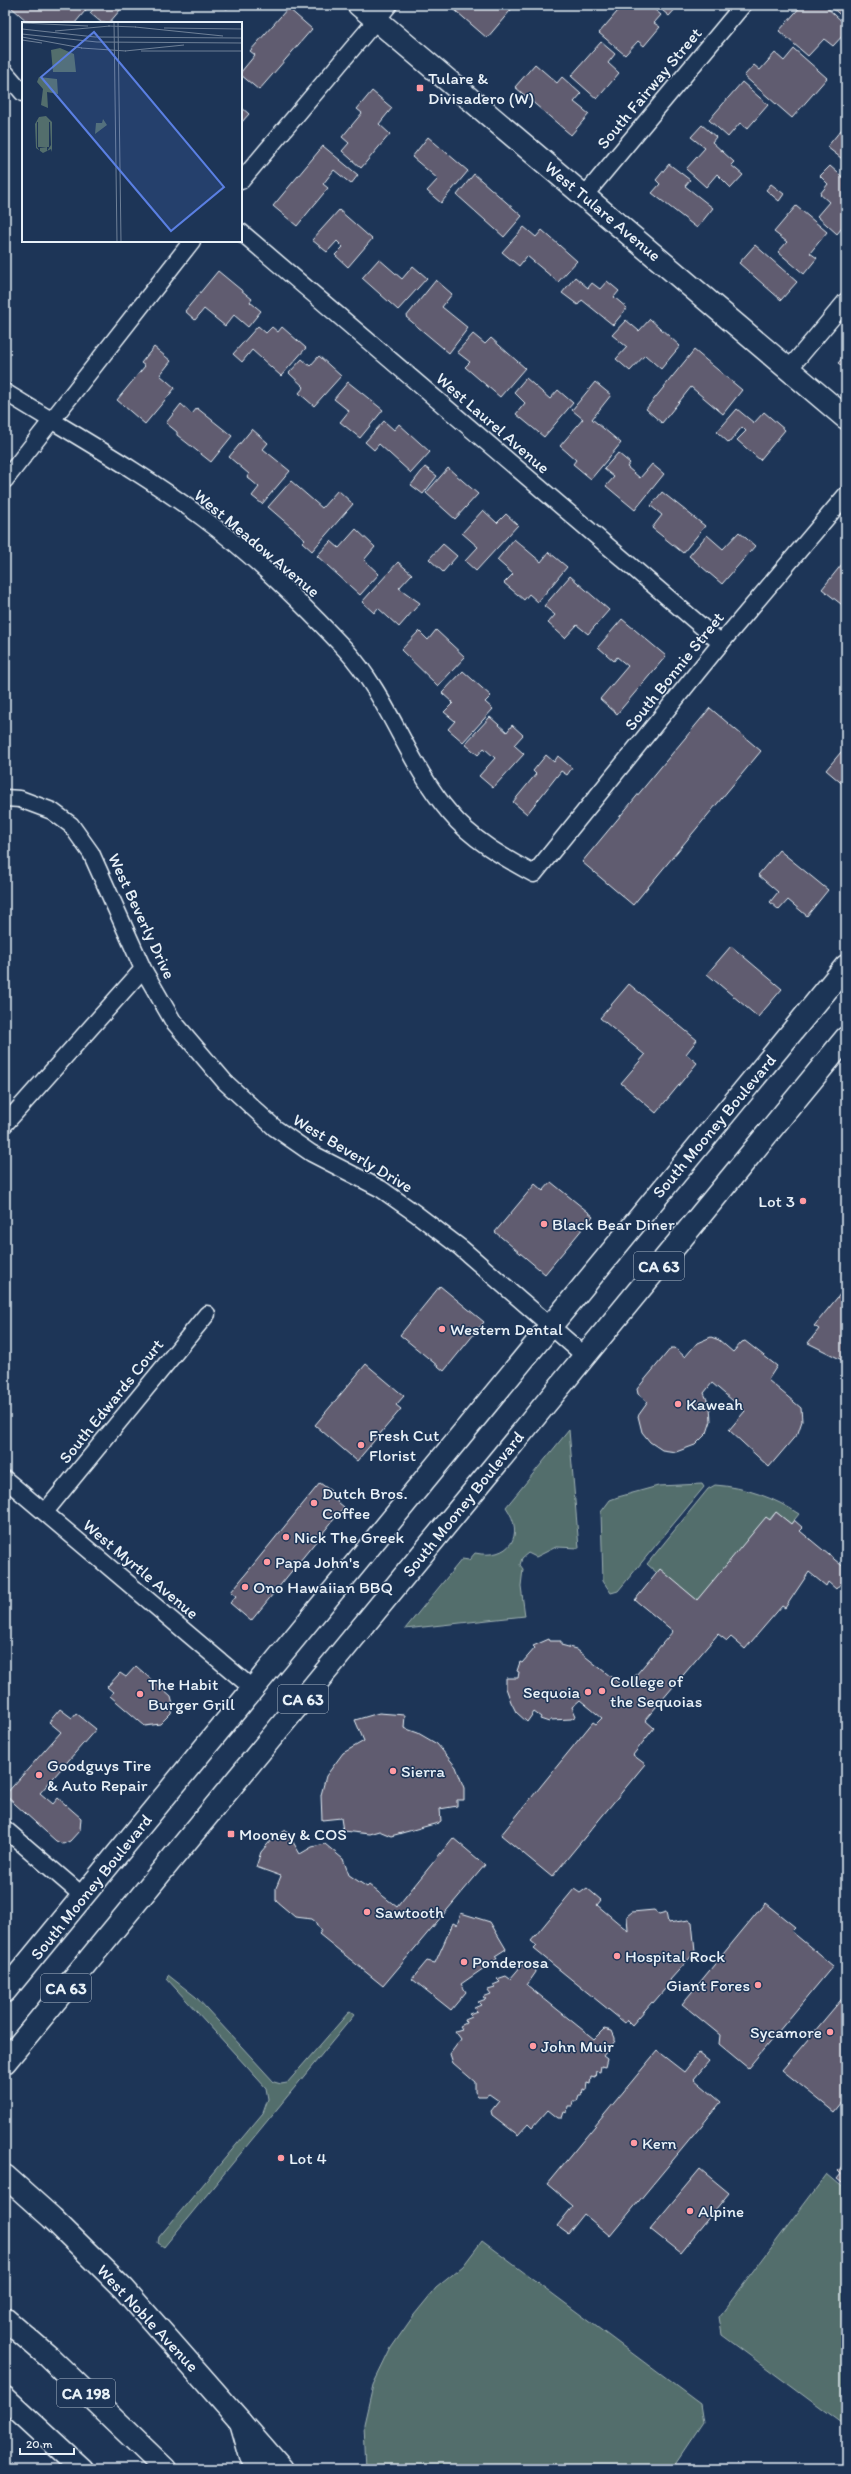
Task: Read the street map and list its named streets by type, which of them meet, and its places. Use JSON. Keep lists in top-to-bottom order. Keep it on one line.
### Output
{"streets":{"main road":["West Tulare Avenue","South Mooney Boulevard","CA 63","West Noble Avenue","CA 198"],"street":["South Fairway Street","West Laurel Avenue","West Meadow Avenue","South Bonnie Street","West Beverly Drive","South Edwards Court","West Myrtle Avenue"]},"crossings":[["South Fairway Street","West Tulare Avenue"],["West Laurel Avenue","South Bonnie Street"],["West Meadow Avenue","South Bonnie Street"],["West Beverly Drive","South Mooney Boulevard"],["South Mooney Boulevard","West Myrtle Avenue"],["South Edwards Court","West Myrtle Avenue"]],"places":{"transit":["Tulare & Divisadero (W)","Mooney & COS"],"other":["Lot 3","Black Bear Diner","Western Dental","Kaweah","Fresh Cut Florist","Dutch Bros. Coffee","Nick The Greek","Papa John's","Ono Hawaiian BBQ","College of the Sequoias","Sequoia","The Habit Burger Grill","Sierra","Goodguys Tire & Auto Repair","Sawtooth","Hospital Rock","Ponderosa","Giant Fores","Sycamore","John Muir","Kern","Lot 4","Alpine"]},"scale_bar":"20 m"}
